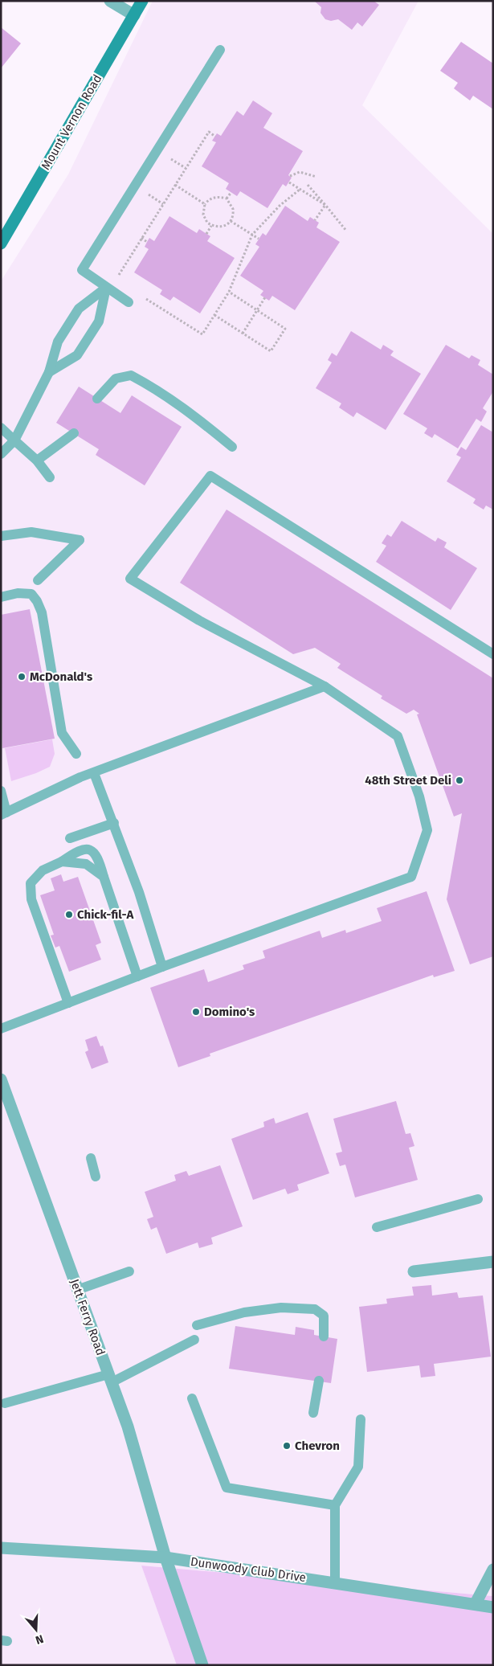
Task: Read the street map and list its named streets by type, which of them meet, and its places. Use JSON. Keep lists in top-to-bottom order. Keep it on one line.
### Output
{"streets":{"main road":["Mount Vernon Road"],"street":["Jett Ferry Road","Dunwoody Club Drive"]},"crossings":[["Jett Ferry Road","Dunwoody Club Drive"]],"places":["McDonald's","48th Street Deli","Chick-fil-A","Domino's","Chevron"],"north":"bottom"}
